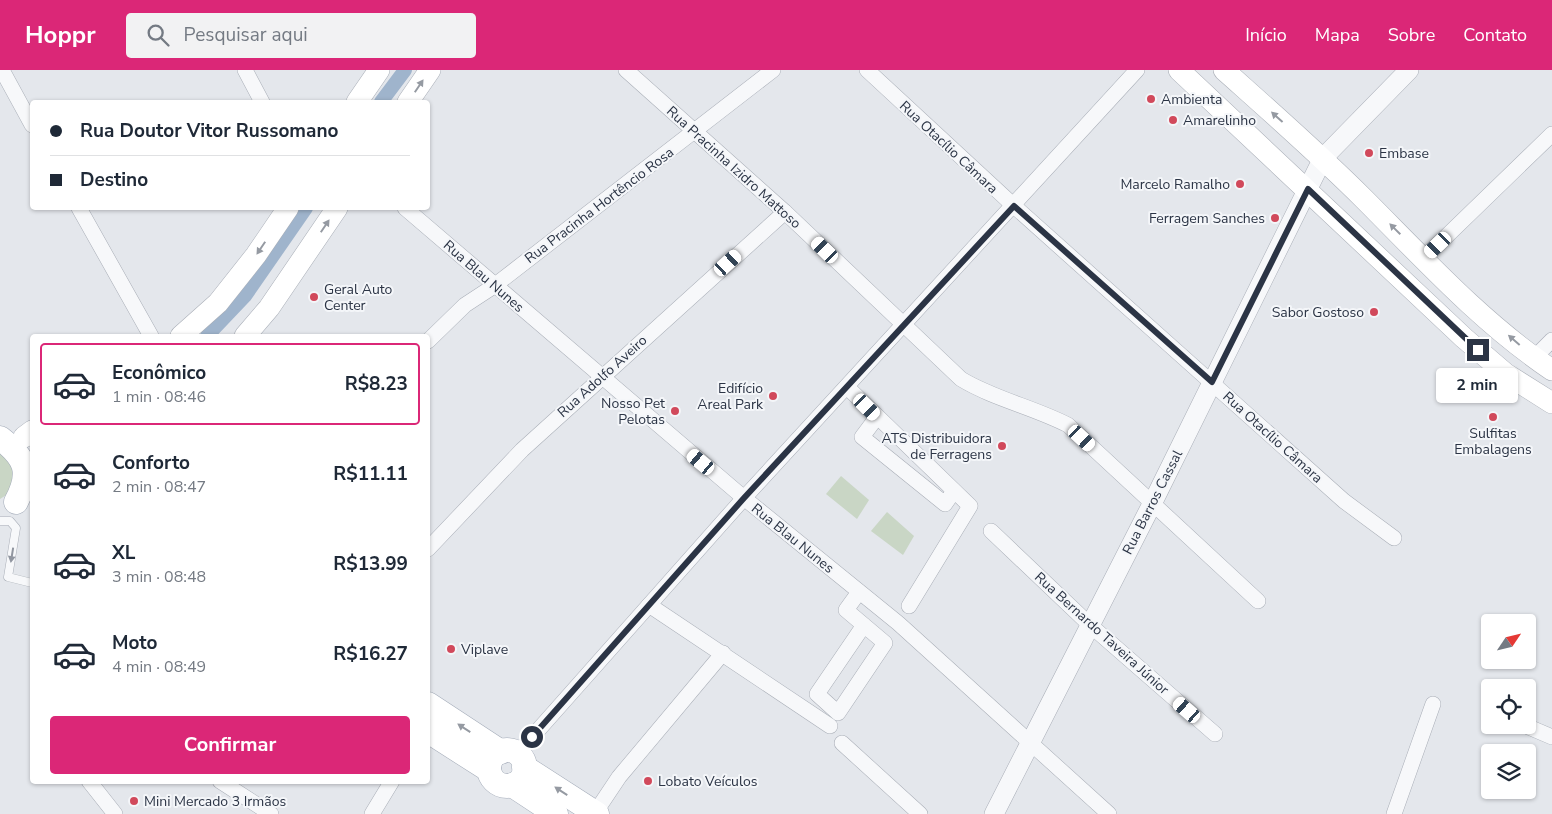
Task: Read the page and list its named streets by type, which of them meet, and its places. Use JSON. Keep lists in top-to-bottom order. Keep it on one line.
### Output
{"streets":{"street":["Rua Otacílio Câmara","Rua Pracinha Izidro Mattoso","Rua Pracinha Hortêncio Rosa","Rua Blau Nunes","Rua Adolfo Aveiro","Rua Barros Cassal","Rua Bernardo Taveira Júnior"]},"crossings":[["Rua Otacílio Câmara","Rua Barros Cassal"],["Rua Pracinha Izidro Mattoso","Rua Pracinha Hortêncio Rosa"],["Rua Pracinha Izidro Mattoso","Rua Adolfo Aveiro"],["Rua Pracinha Izidro Mattoso","Rua Barros Cassal"],["Rua Pracinha Hortêncio Rosa","Rua Blau Nunes"],["Rua Blau Nunes","Rua Adolfo Aveiro"],["Rua Blau Nunes","Rua Barros Cassal"],["Rua Barros Cassal","Rua Bernardo Taveira Júnior"]],"places":["Ambienta","Amarelinho","Embase","Marcelo Ramalho","Ferragem Sanches","Geral Auto Center","Sabor Gostoso","Edifício Areal Park","Nosso Pet Pelotas","Sulfitas Embalagens","ATS Distribuidora de Ferragens","Viplave","Lobato Veículos","Mini Mercado 3 Irmãos"],"north":"top right","page":{"header":"Hoppr","search":"Pesquisar aqui","nav":["Início","Mapa","Sobre","Contato"],"banner":["Rua Doutor Vitor Russomano","Destino"],"list":[{"name":"Econômico","note":"1 min · 08:46","value":"R$8.23"},{"name":"Conforto","note":"2 min · 08:47","value":"R$11.11"},{"name":"XL","note":"3 min · 08:48","value":"R$13.99"},{"name":"Moto","note":"4 min · 08:49","value":"R$16.27"}],"bubble":"2 min","buttons":"Confirmar"}}
